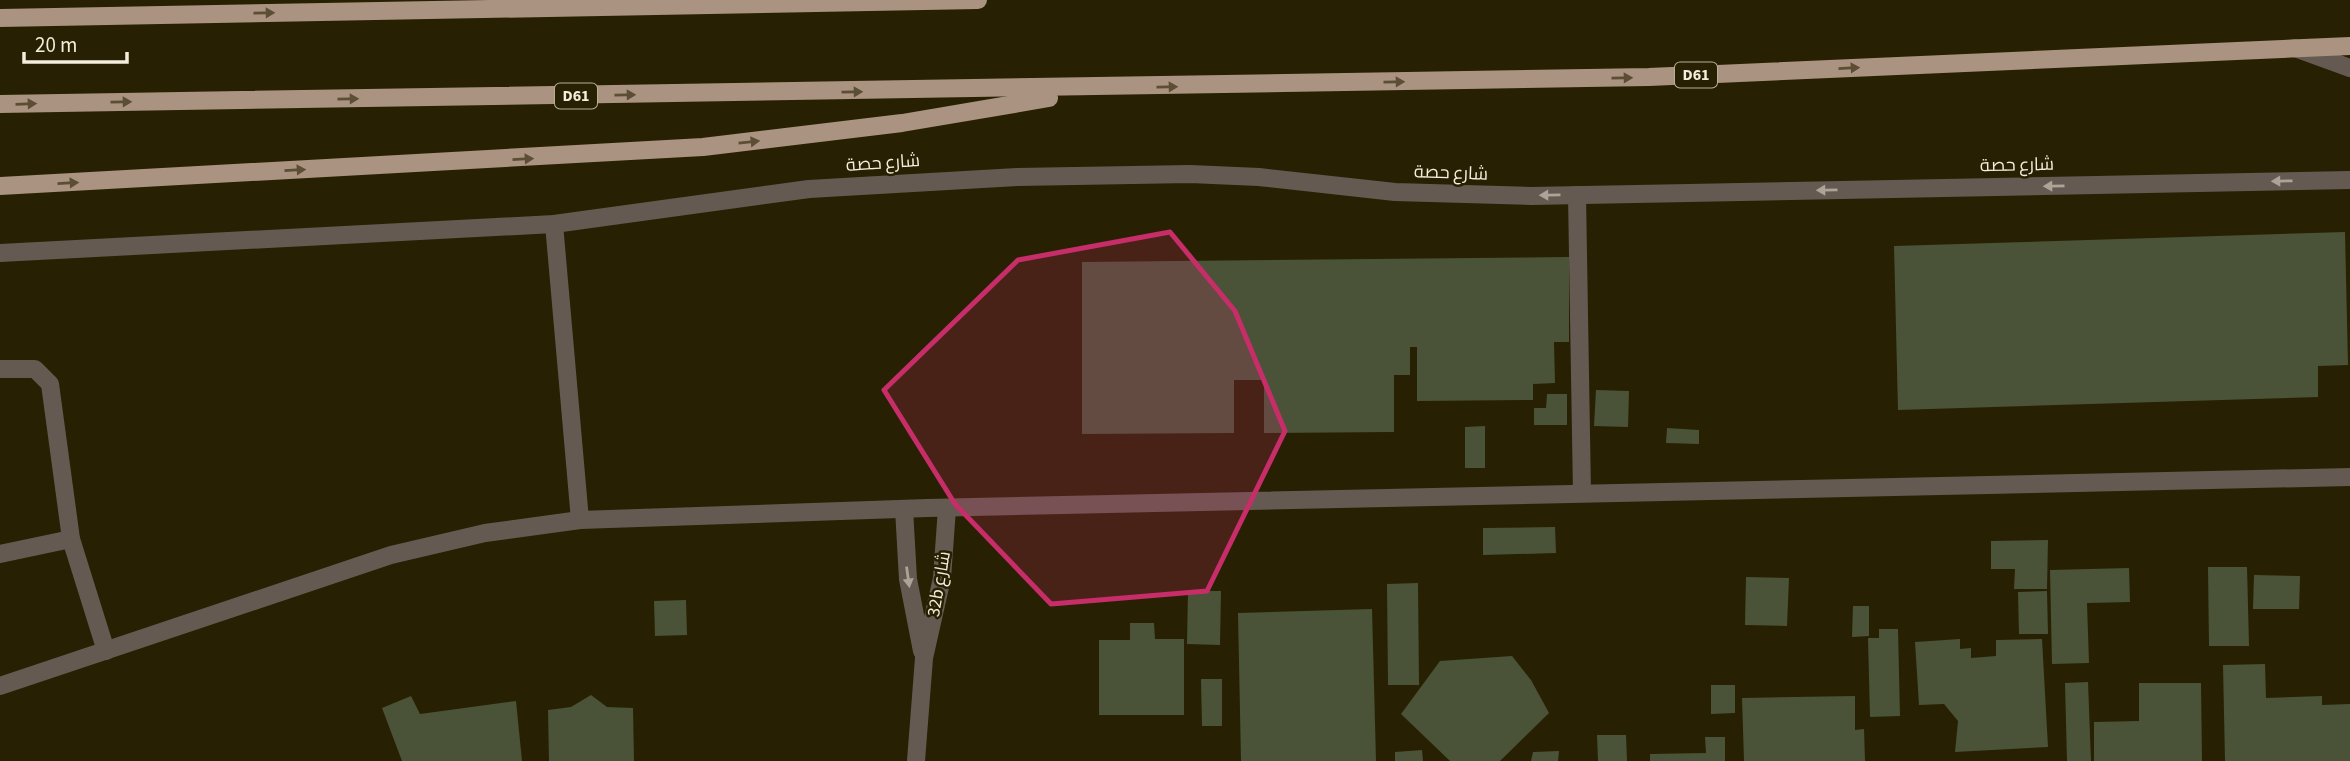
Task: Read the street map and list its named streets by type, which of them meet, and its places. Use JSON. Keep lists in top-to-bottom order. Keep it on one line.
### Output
{"streets":{"main road":["D61"],"street":["شارع حصة","32b شارع"]},"one_way":["شارع حصة"],"scale_bar":"20 m"}
